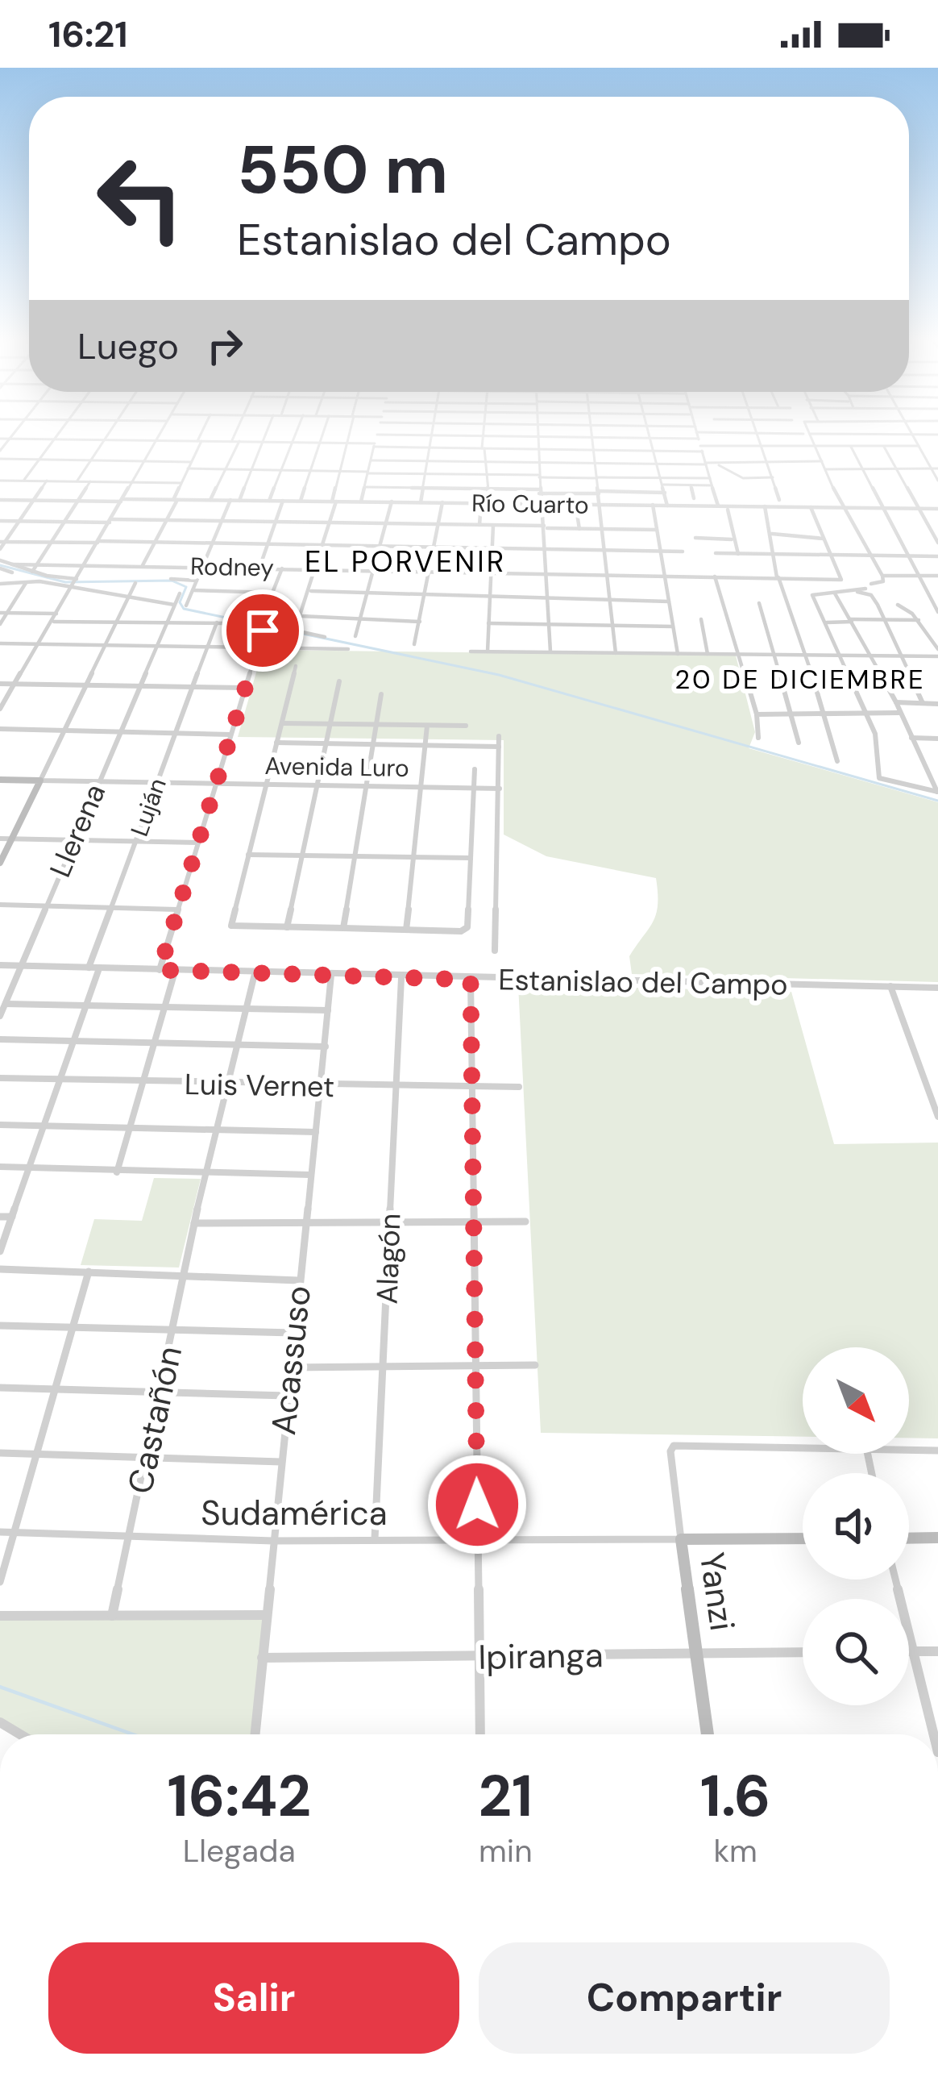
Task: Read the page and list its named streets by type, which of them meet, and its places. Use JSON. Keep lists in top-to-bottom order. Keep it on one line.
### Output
{"streets":{"street":["Río Cuarto","Rodney","Avenida Luro","Luján","Llerena","Estanislao del Campo","Luis Vernet","Alagón","Acassuso","Castañón","Sudamérica","Yanzi","Ipiranga"]},"crossings":[["Avenida Luro","Luján"],["Avenida Luro","Llerena"],["Luján","Estanislao del Campo"],["Llerena","Estanislao del Campo"],["Estanislao del Campo","Alagón"],["Estanislao del Campo","Acassuso"],["Estanislao del Campo","Castañón"],["Luis Vernet","Alagón"],["Luis Vernet","Acassuso"],["Luis Vernet","Castañón"],["Alagón","Sudamérica"],["Acassuso","Sudamérica"],["Acassuso","Ipiranga"],["Castañón","Sudamérica"],["Sudamérica","Yanzi"],["Yanzi","Ipiranga"]],"districts":["EL PORVENIR","20 DE DICIEMBRE"],"north":"bottom right","page":{"status":"16:21","turn":["550 m","Estanislao del Campo"],"then":"Luego","eta":["16:42","Llegada","21","min","1.6","km"],"buttons":["Salir","Compartir"]}}
